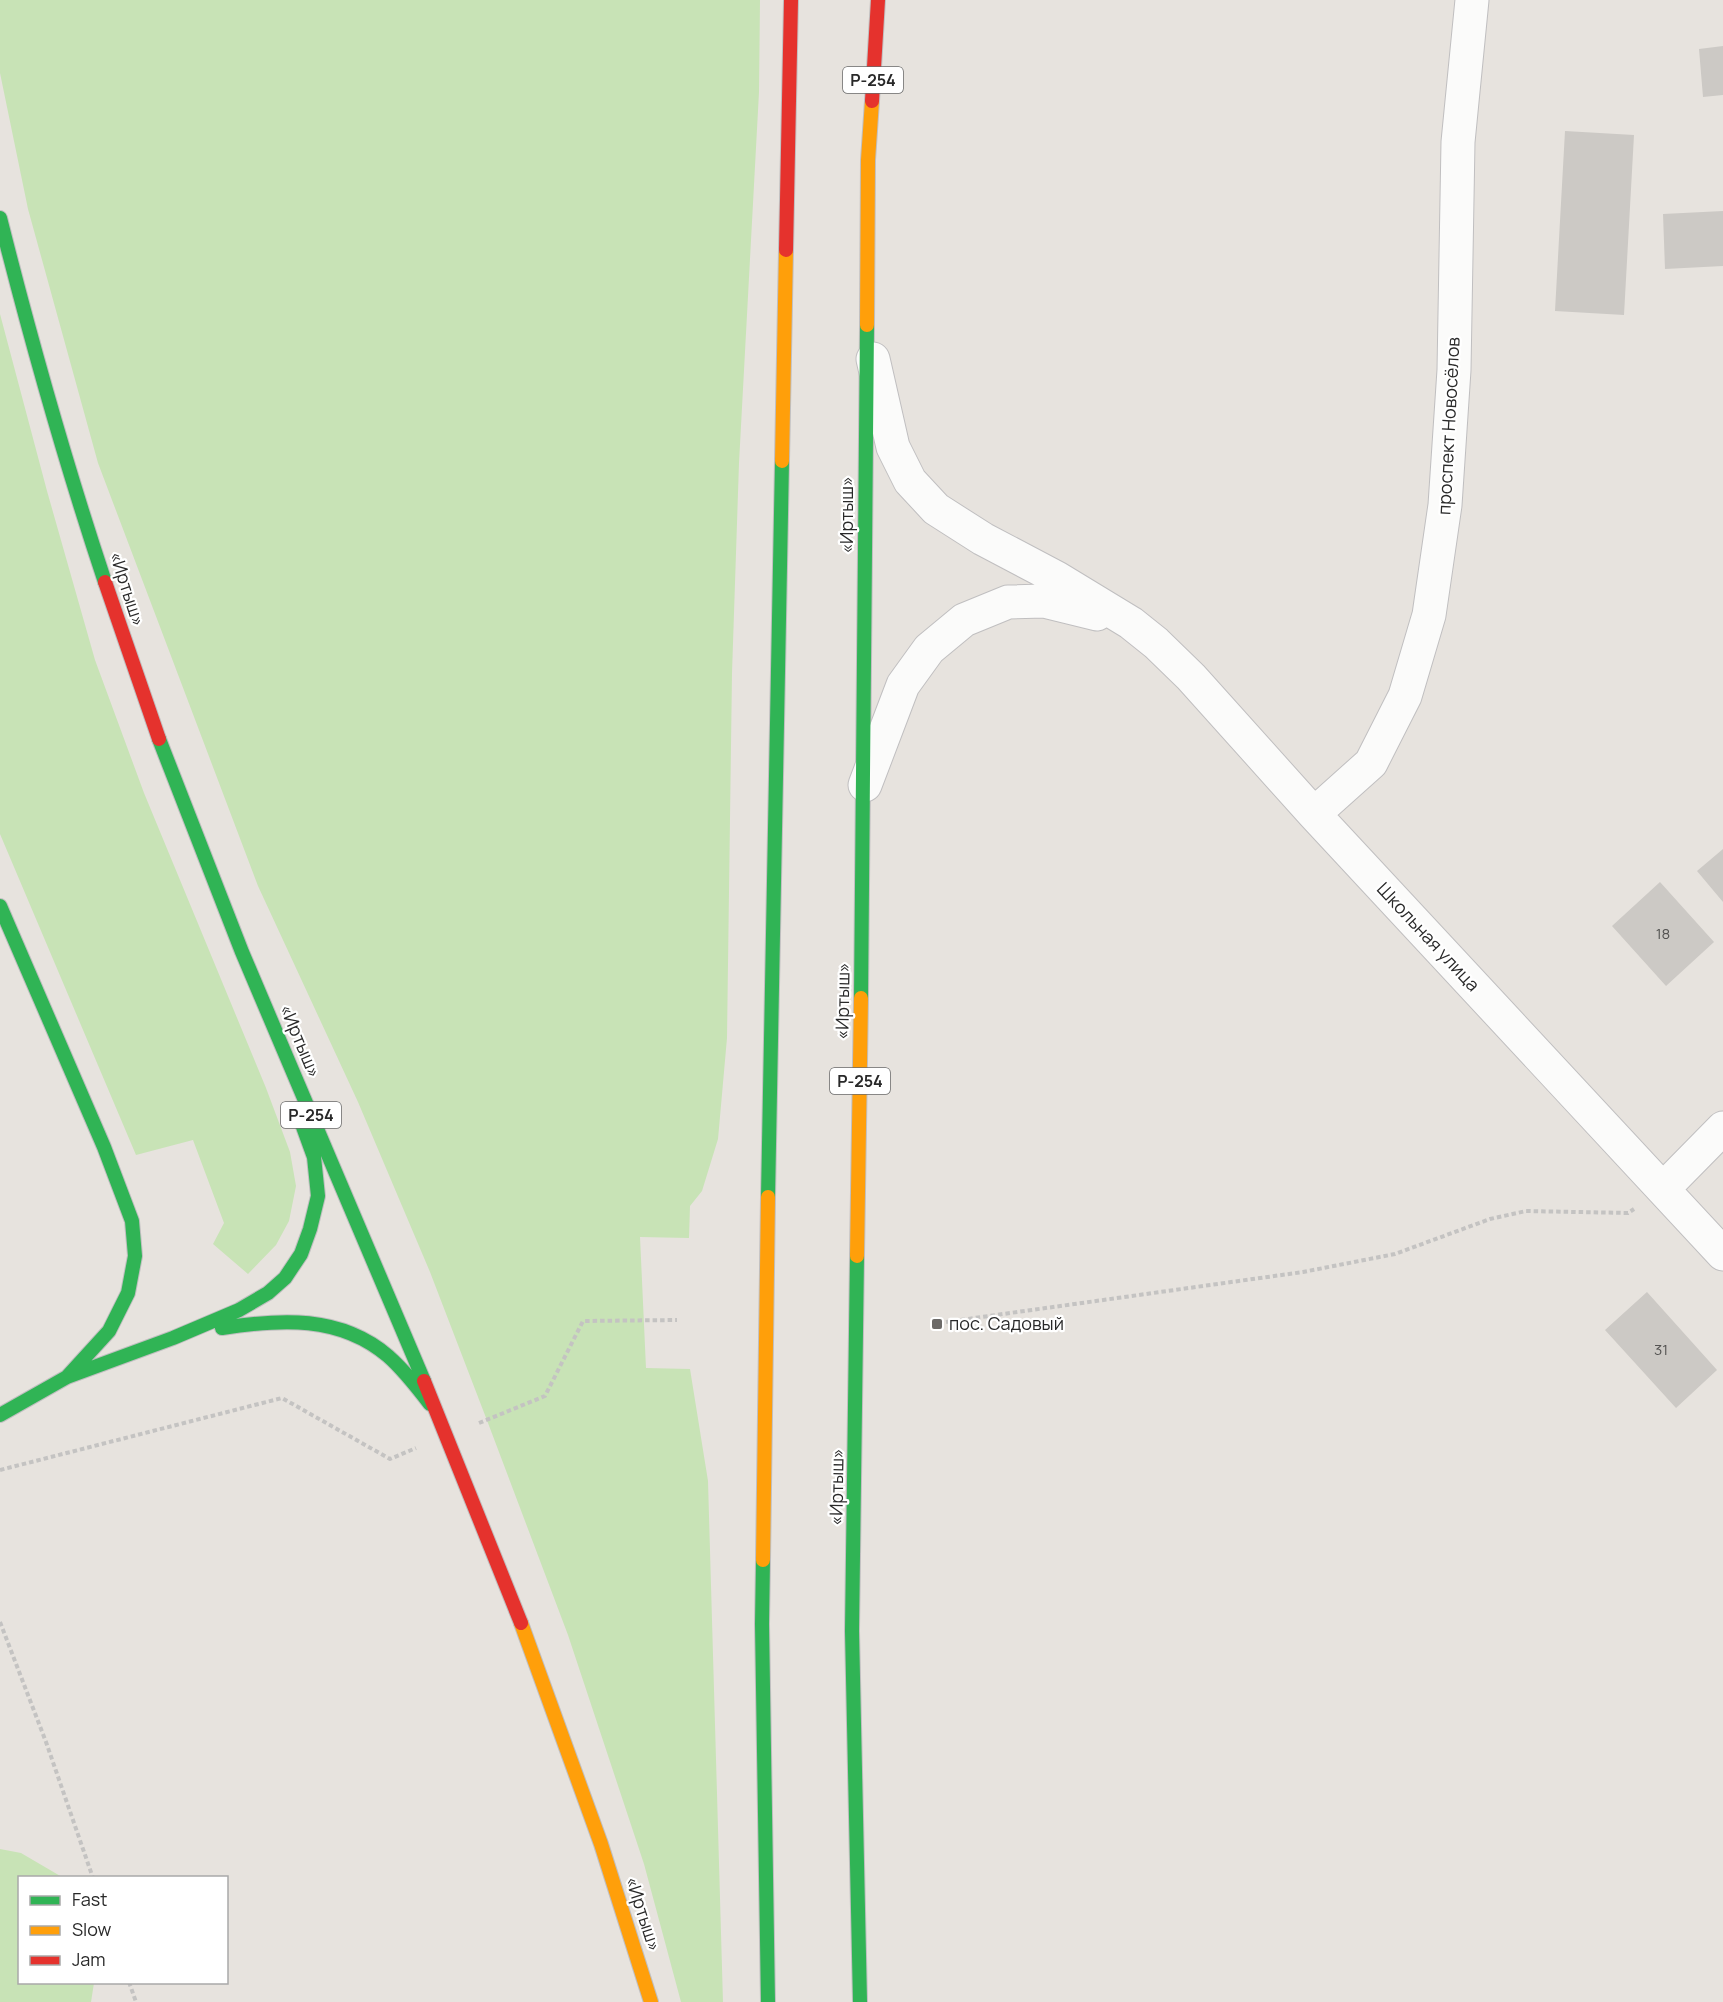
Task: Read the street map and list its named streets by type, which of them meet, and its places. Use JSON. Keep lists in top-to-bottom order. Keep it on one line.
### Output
{"streets":{"main road":["Р-254","«Иртыш»"],"street":["проспект Новосёлов","Школьная улица"]},"crossings":[["проспект Новосёлов","Школьная улица"],["«Иртыш»","Школьная улица"]],"places":{"transit":["пос. Садовый"]},"house_numbers":["18","31"],"legend":["Fast","Slow","Jam"]}
